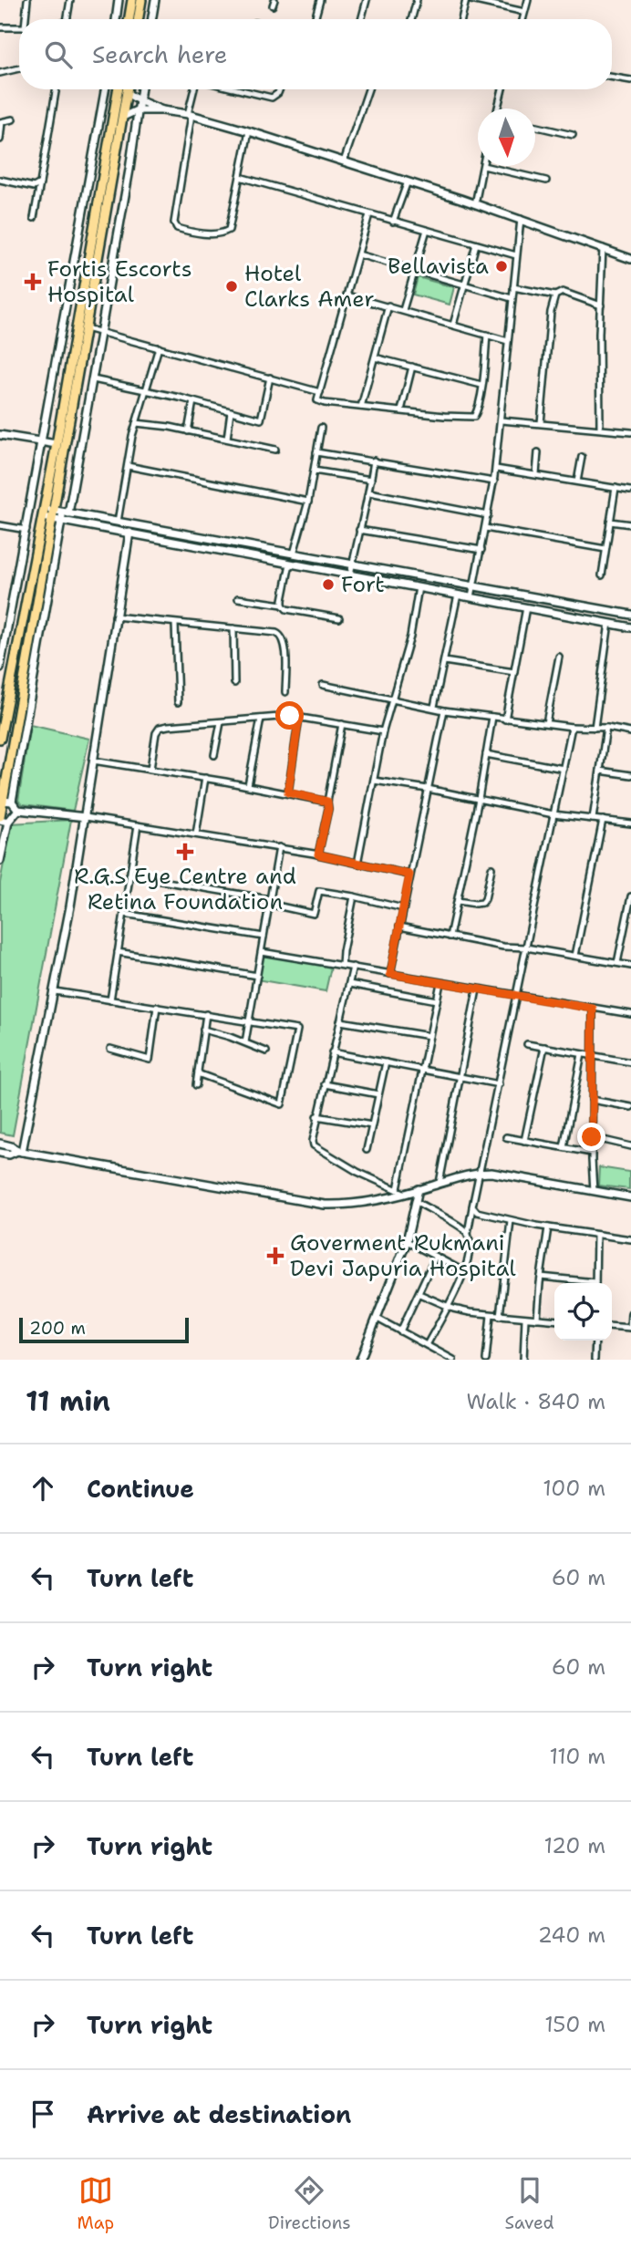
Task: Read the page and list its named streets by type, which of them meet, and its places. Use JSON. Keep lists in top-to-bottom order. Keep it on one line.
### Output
{"places":{"other":["Bellavista","Hotel Clarks Amer","Fort"],"health":["Fortis Escorts Hospital","R.G.S Eye Centre and Retina Foundation","Goverment Rukmani Devi Japuria Hospital"]},"scale_bar":"200 m","north":"bottom","page":{"search":"Search here","scale":"200 m","heading":["11 min","Walk · 840 m"],"list":[["Continue","100 m"],["Turn left","60 m"],["Turn right","60 m"],["Turn left","110 m"],["Turn right","120 m"],["Turn left","240 m"],["Turn right","150 m"],"Arrive at destination"],"nav":["Map","Directions","Saved"]}}
